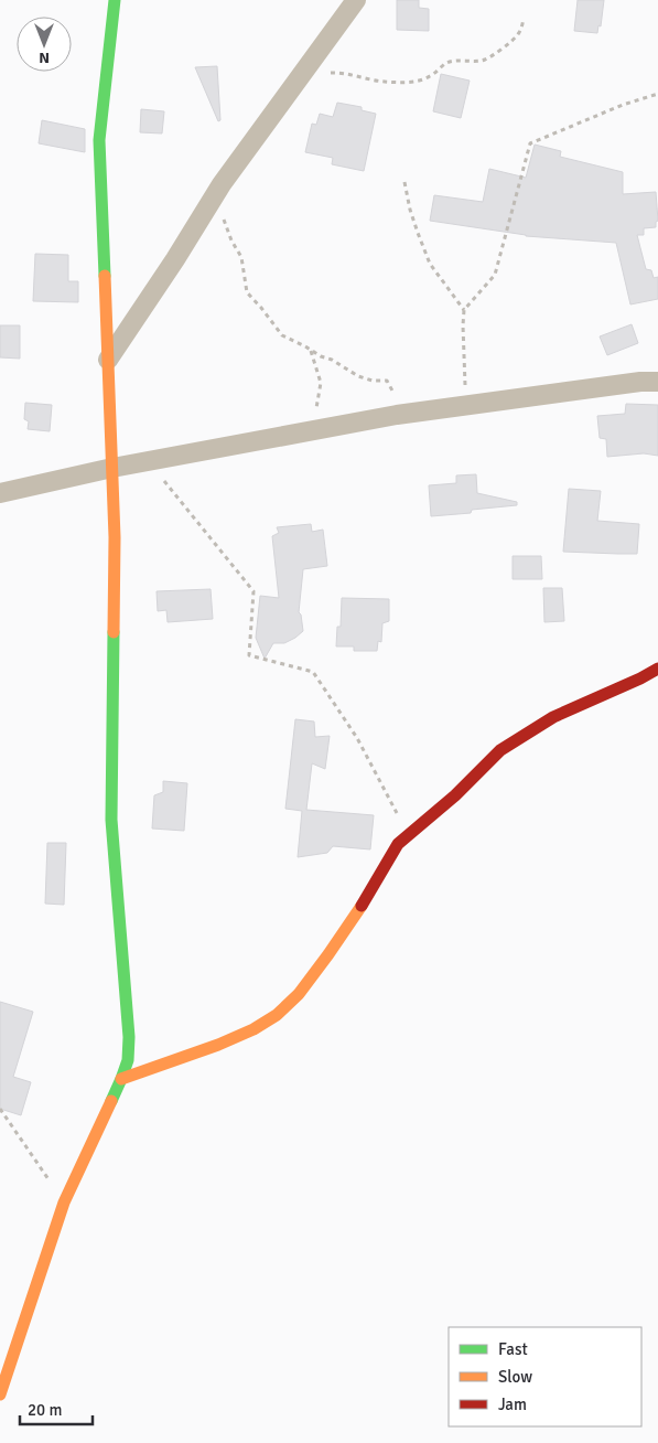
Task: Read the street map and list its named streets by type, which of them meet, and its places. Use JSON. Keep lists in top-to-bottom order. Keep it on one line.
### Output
{"legend":["Fast","Slow","Jam"],"scale_bar":"20 m","north":"bottom"}
